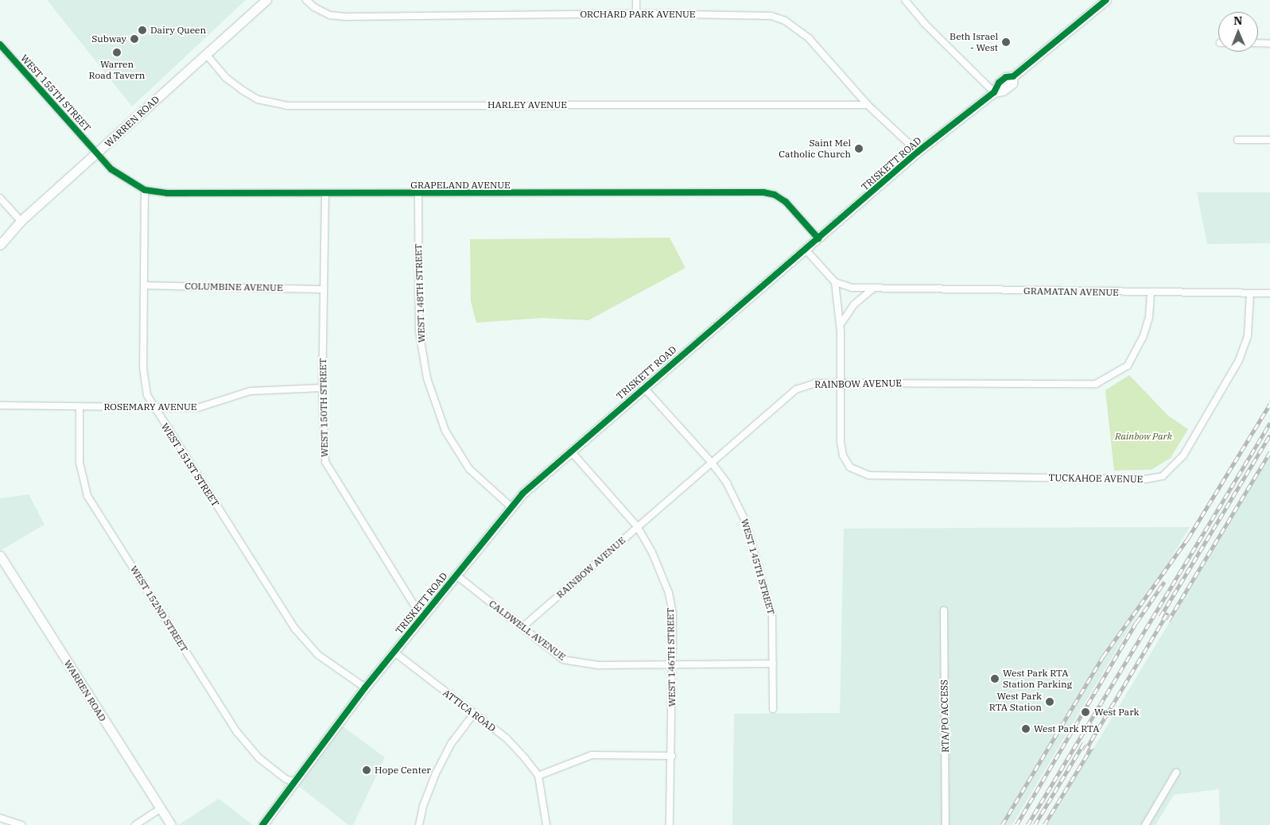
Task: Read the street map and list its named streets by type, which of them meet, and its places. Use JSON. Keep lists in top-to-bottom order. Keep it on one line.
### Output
{"streets":{"main road":["WARREN ROAD","TRISKETT ROAD"],"street":["ORCHARD PARK AVENUE","WEST 155TH STREET","HARLEY AVENUE","GRAPELAND AVENUE","COLUMBINE AVENUE","GRAMATAN AVENUE","WEST 148TH STREET","RAINBOW AVENUE","ROSEMARY AVENUE","WEST 150TH STREET","WEST 151ST STREET","TUCKAHOE AVENUE","WEST 145TH STREET","WEST 152ND STREET","CALDWELL AVENUE","WEST 146TH STREET","ATTICA ROAD","RTA/PO ACCESS"]},"crossings":[["ORCHARD PARK AVENUE","HARLEY AVENUE"],["ORCHARD PARK AVENUE","TRISKETT ROAD"],["WEST 155TH STREET","WARREN ROAD"],["WEST 155TH STREET","GRAPELAND AVENUE"],["HARLEY AVENUE","WARREN ROAD"],["WARREN ROAD","GRAPELAND AVENUE"],["TRISKETT ROAD","GRAPELAND AVENUE"],["TRISKETT ROAD","WEST 148TH STREET"],["TRISKETT ROAD","WEST 150TH STREET"],["TRISKETT ROAD","WEST 151ST STREET"],["TRISKETT ROAD","WEST 145TH STREET"],["TRISKETT ROAD","WEST 152ND STREET"],["TRISKETT ROAD","CALDWELL AVENUE"],["TRISKETT ROAD","WEST 146TH STREET"],["TRISKETT ROAD","ATTICA ROAD"],["GRAPELAND AVENUE","WEST 148TH STREET"],["GRAPELAND AVENUE","WEST 150TH STREET"],["GRAPELAND AVENUE","WEST 151ST STREET"],["COLUMBINE AVENUE","WEST 150TH STREET"],["COLUMBINE AVENUE","WEST 151ST STREET"],["GRAMATAN AVENUE","RAINBOW AVENUE"],["GRAMATAN AVENUE","TUCKAHOE AVENUE"],["RAINBOW AVENUE","TUCKAHOE AVENUE"],["RAINBOW AVENUE","WEST 145TH STREET"],["RAINBOW AVENUE","CALDWELL AVENUE"],["RAINBOW AVENUE","WEST 146TH STREET"],["ROSEMARY AVENUE","WEST 150TH STREET"],["ROSEMARY AVENUE","WEST 151ST STREET"],["ROSEMARY AVENUE","WEST 152ND STREET"],["WEST 145TH STREET","CALDWELL AVENUE"],["CALDWELL AVENUE","WEST 146TH STREET"]],"parks":["Rainbow Park"],"places":["Dairy Queen","Subway","Beth Israel - West","Warren Road Tavern","Saint Mel Catholic Church","West Park RTA Station Parking","West Park RTA Station","West Park","West Park RTA","Hope Center"],"north":"top"}
